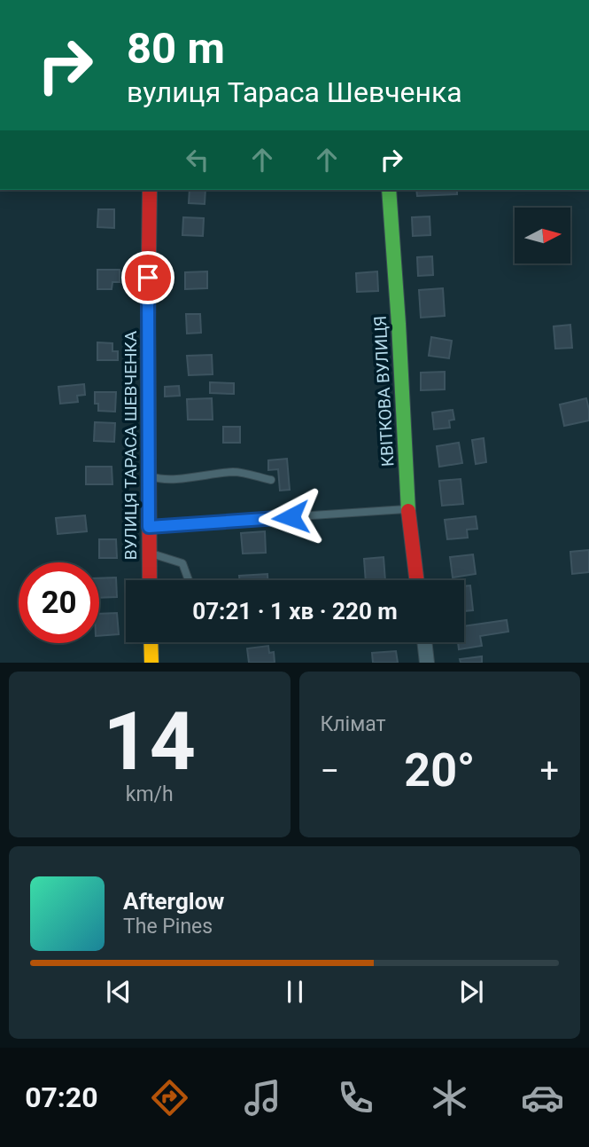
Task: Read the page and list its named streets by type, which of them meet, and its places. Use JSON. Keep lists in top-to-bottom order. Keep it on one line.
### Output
{"streets":{"street":["КВІТКОВА ВУЛИЦЯ","ВУЛИЦЯ ТАРАСА ШЕВЧЕНКА"]},"north":"right","page":{"turn":["80 m","вулиця Тараса Шевченка"],"limit":"20","trip":"07:21 · 1 хв · 220 m","tile":[["14","km/h"],"Клімат"],"heat":["−","20°","+"],"song":["Afterglow","The Pines"],"tabs":"07:20"}}
